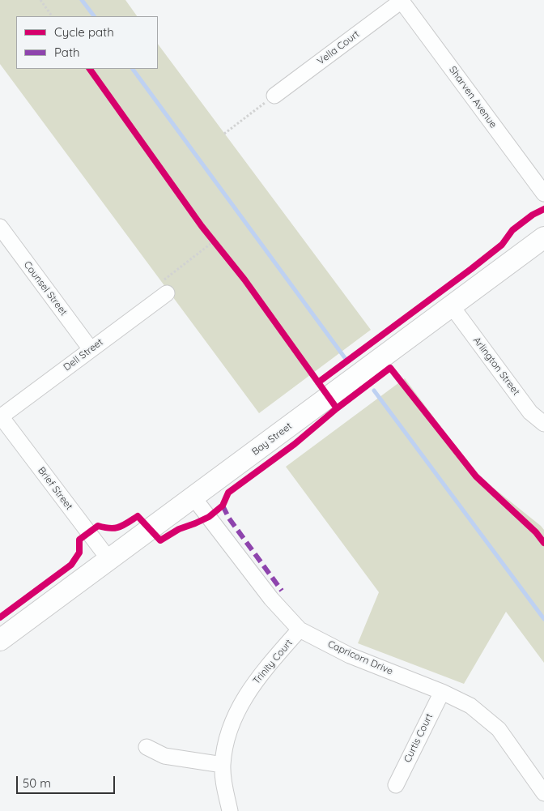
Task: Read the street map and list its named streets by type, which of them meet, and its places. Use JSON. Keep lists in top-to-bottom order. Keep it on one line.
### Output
{"streets":{"street":["Vella Court","Sharven Avenue","Counsel Street","Dell Street","Arlington Street","Bay Street","Brief Street","Capricorn Drive","Trinity Court","Curtis Court"]},"crossings":[["Vella Court","Sharven Avenue"],["Counsel Street","Dell Street"],["Dell Street","Brief Street"],["Arlington Street","Bay Street"],["Bay Street","Brief Street"],["Bay Street","Capricorn Drive"],["Capricorn Drive","Trinity Court"],["Capricorn Drive","Curtis Court"]],"legend":["Cycle path","Path"],"scale_bar":"50 m"}
